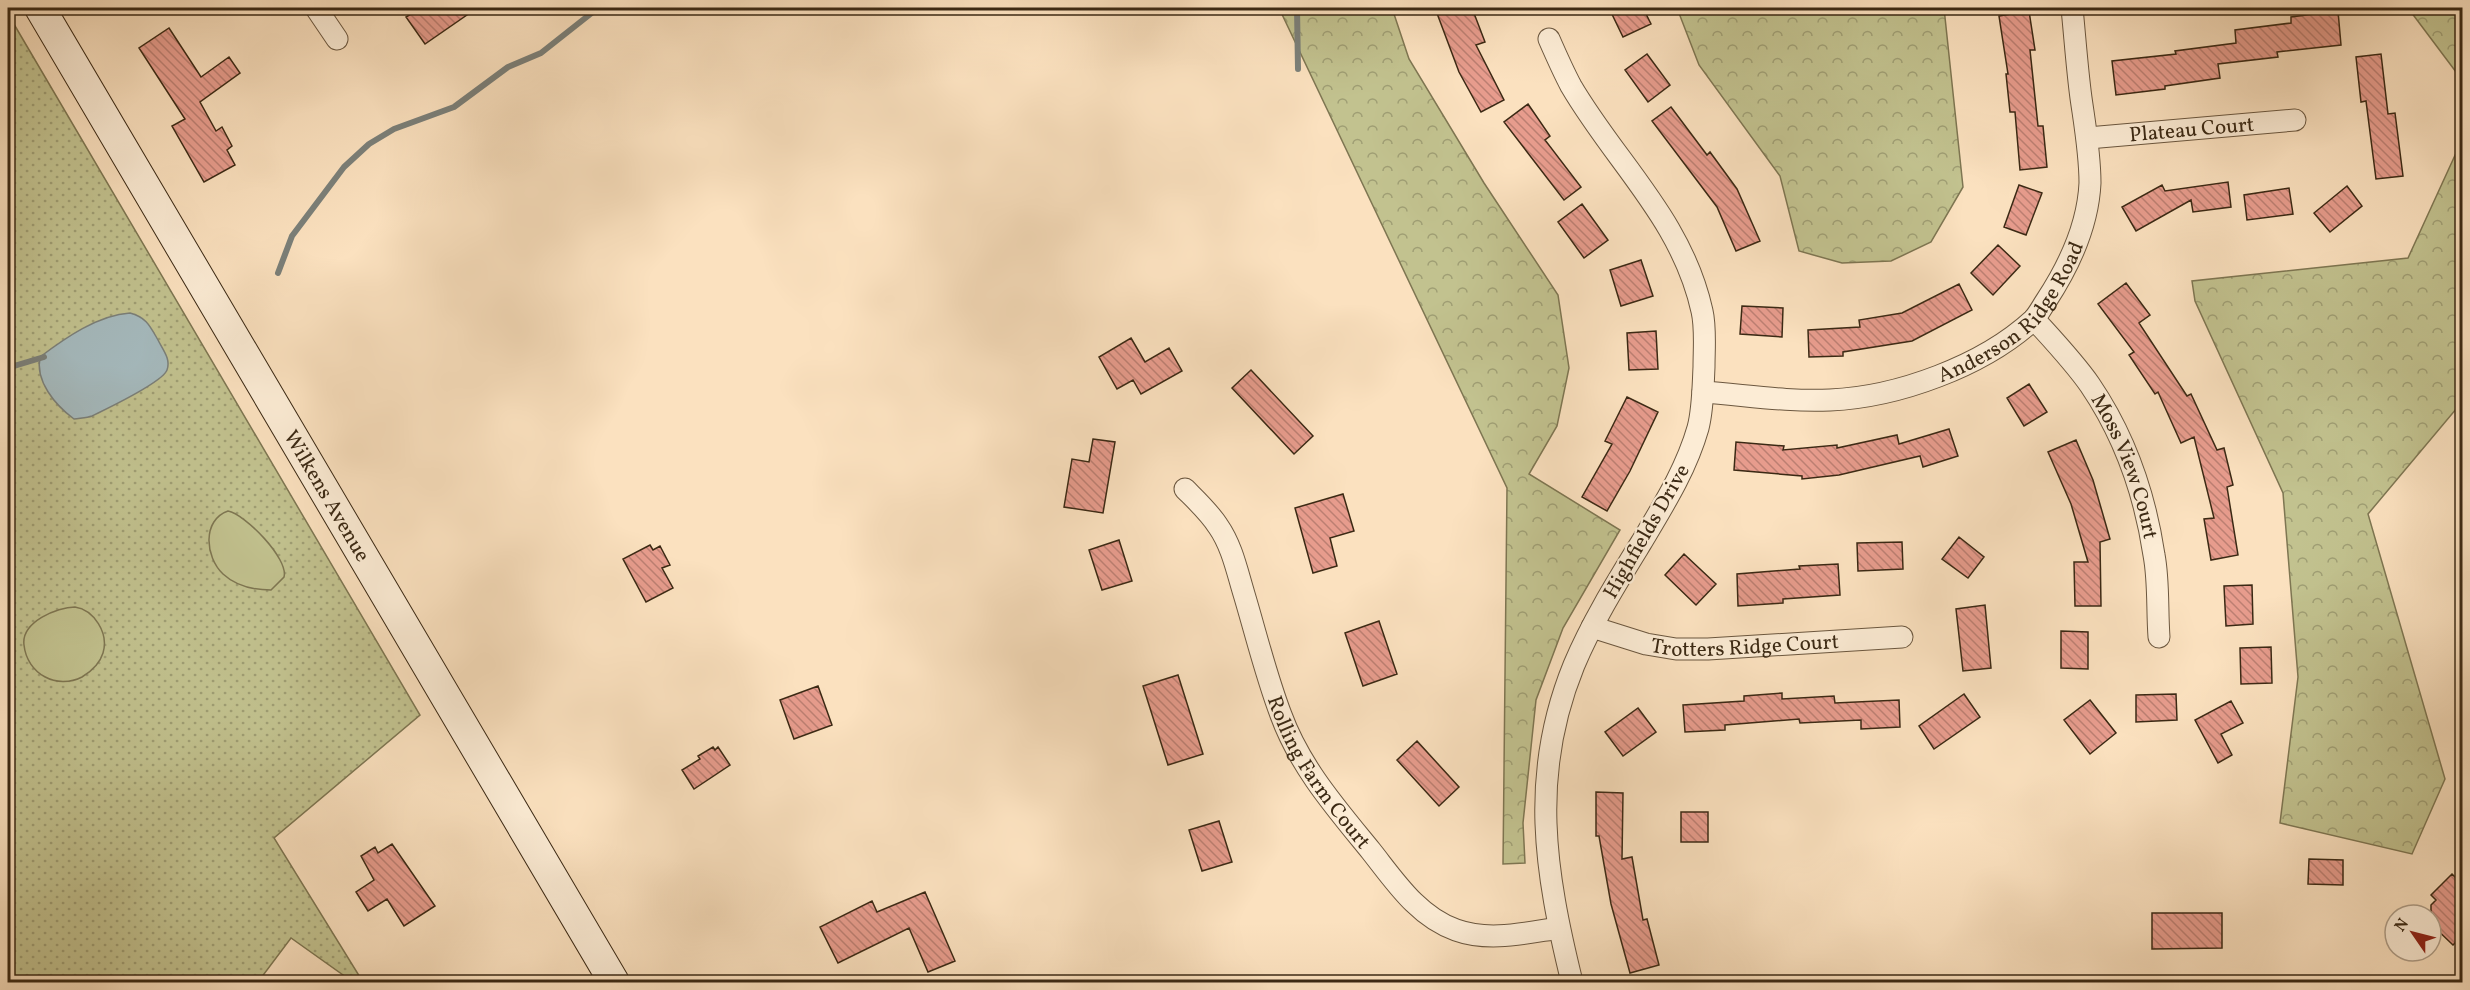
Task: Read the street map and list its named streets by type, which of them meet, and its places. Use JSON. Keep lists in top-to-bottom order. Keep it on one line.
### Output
{"streets":{"main road":["Wilkens Avenue"],"street":["Plateau Court","Anderson Ridge Road","Moss View Court","Highfields Drive","Trotters Ridge Court","Rolling Farm Court"]},"crossings":[["Plateau Court","Anderson Ridge Road"],["Anderson Ridge Road","Moss View Court"],["Anderson Ridge Road","Highfields Drive"],["Highfields Drive","Trotters Ridge Court"],["Highfields Drive","Rolling Farm Court"]],"north":"top left"}
